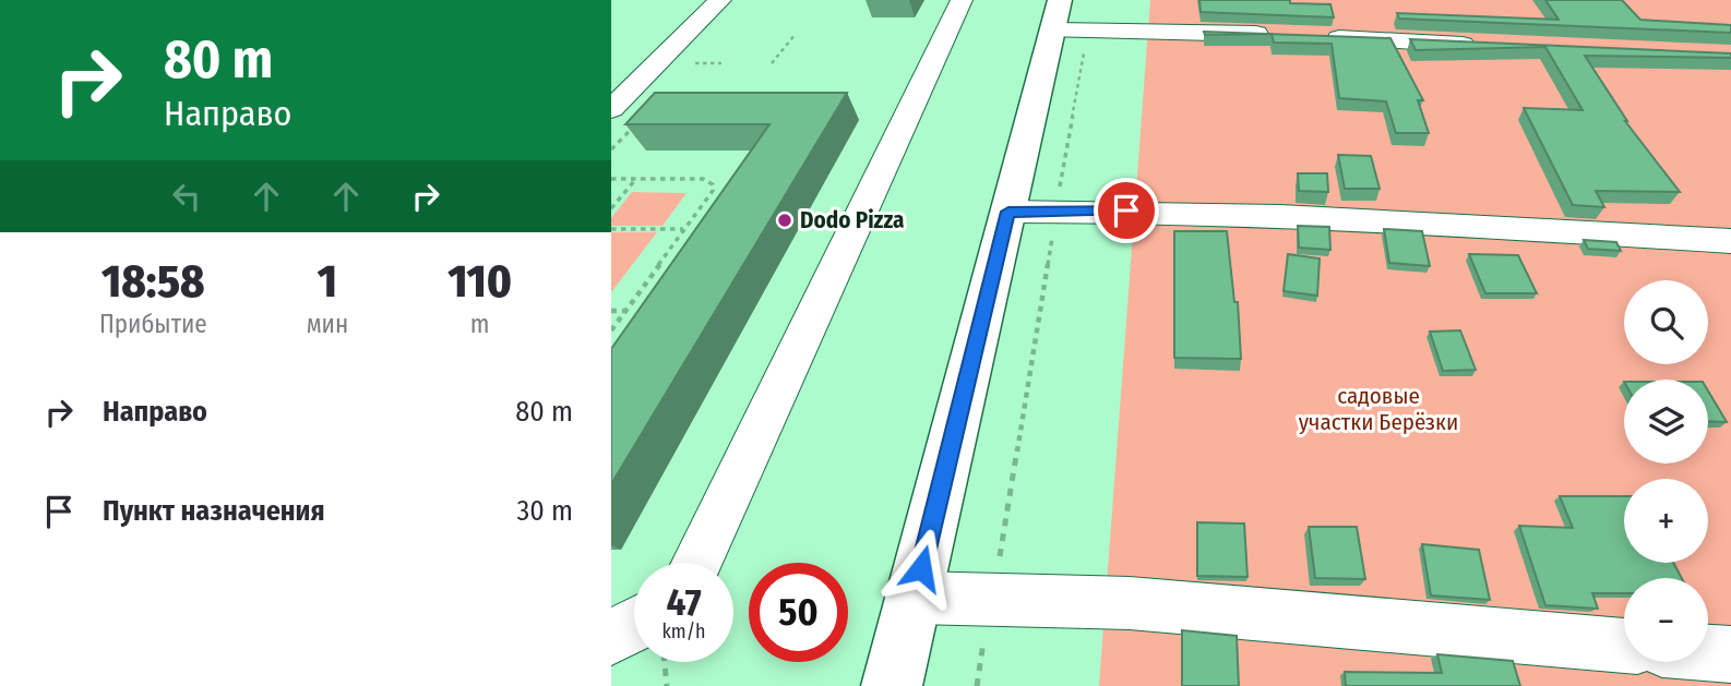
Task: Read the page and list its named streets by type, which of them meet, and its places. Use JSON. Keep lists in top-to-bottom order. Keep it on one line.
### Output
{"parks":["садовые участки Берёзки"],"places":["Dodo Pizza"],"page":{"turn":["80 m","Направо"],"eta":["18:58","Прибытие","1","мин","110","m"],"map_buttons":["+","−"],"list":[{"name":"Направо","value":"80 m"},{"name":"Пункт назначения","value":"30 m"}],"speed":"47 km/h","limit":"50"}}
